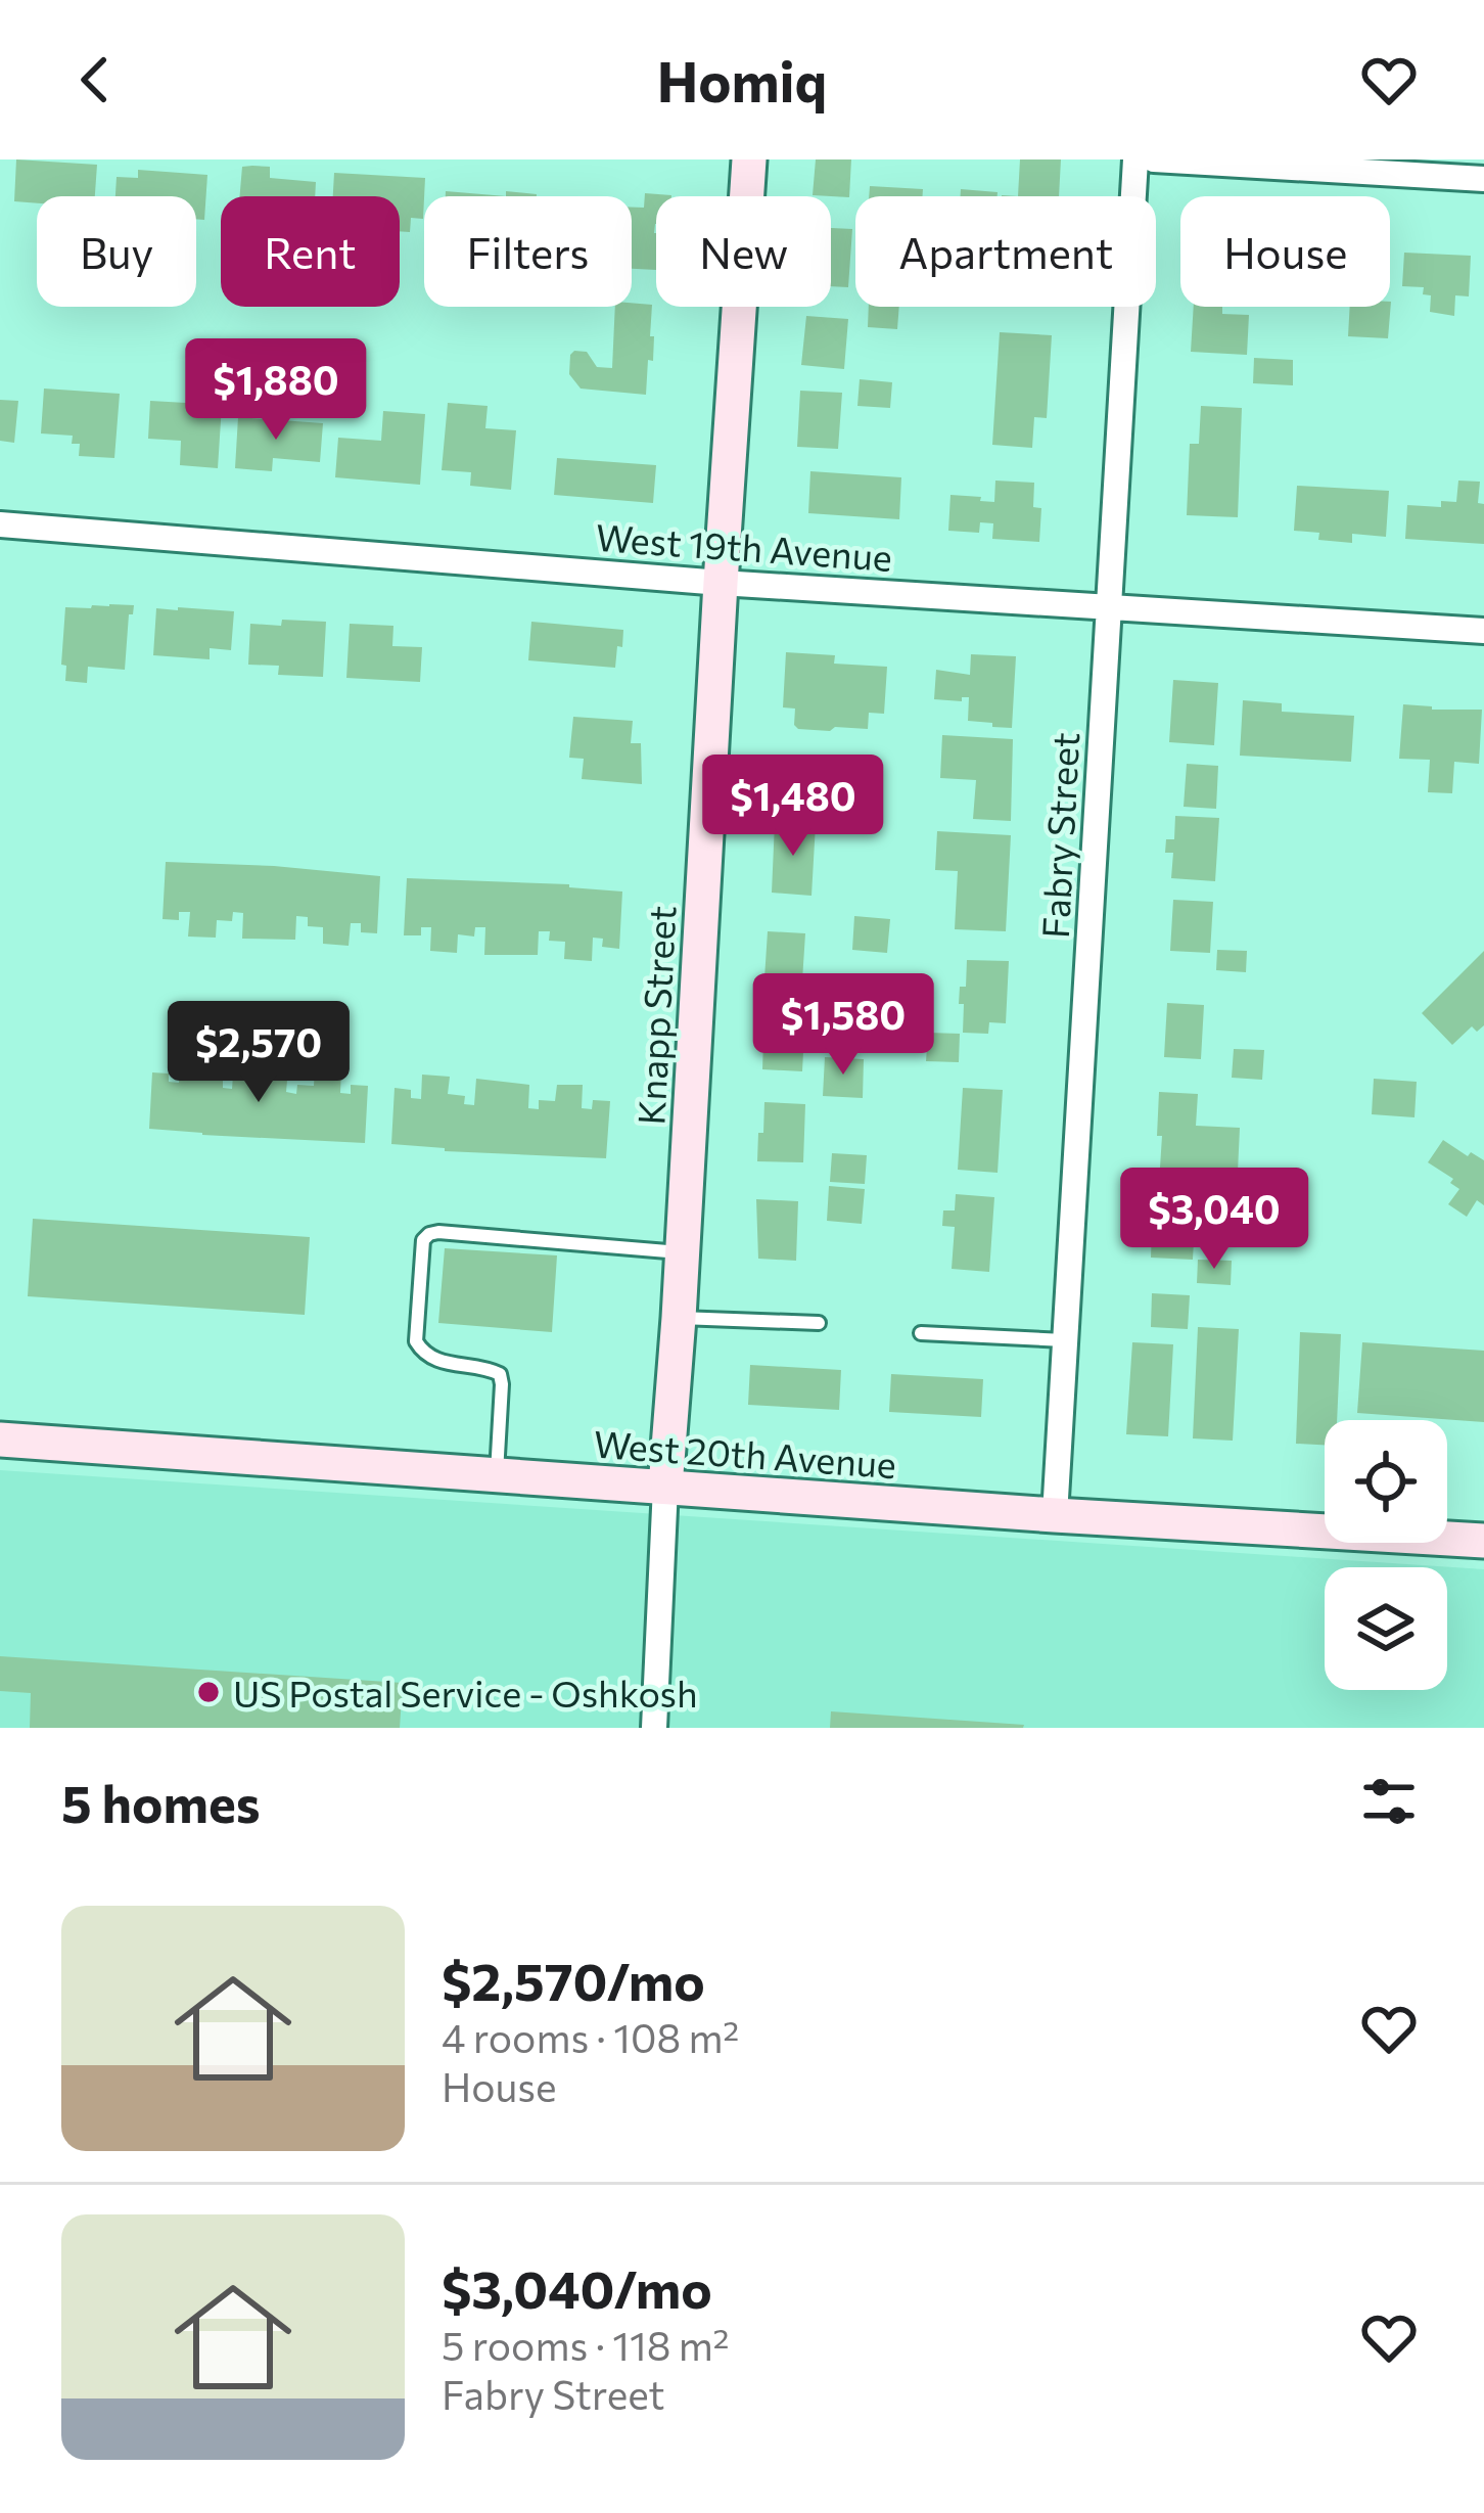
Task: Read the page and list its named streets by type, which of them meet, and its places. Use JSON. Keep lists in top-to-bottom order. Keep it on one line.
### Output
{"streets":{"main road":["Knapp Street","West 20th Avenue"],"street":["West 19th Avenue","Fabry Street"]},"crossings":[["West 19th Avenue","Fabry Street"],["West 19th Avenue","Knapp Street"],["Fabry Street","West 20th Avenue"],["Knapp Street","West 20th Avenue"]],"places":["US Postal Service - Oshkosh"],"page":{"header":"Homiq","chip":["Buy","Rent","Filters","New","Apartment","House"],"price":["$1,880","$1,480","$1,580","$2,570","$3,040"],"heading":"5 homes","list":[{"name":"$2,570/mo","note":"4 rooms · 108 m² · House"},{"name":"$3,040/mo","note":"5 rooms · 118 m² · Fabry Street"}]}}
